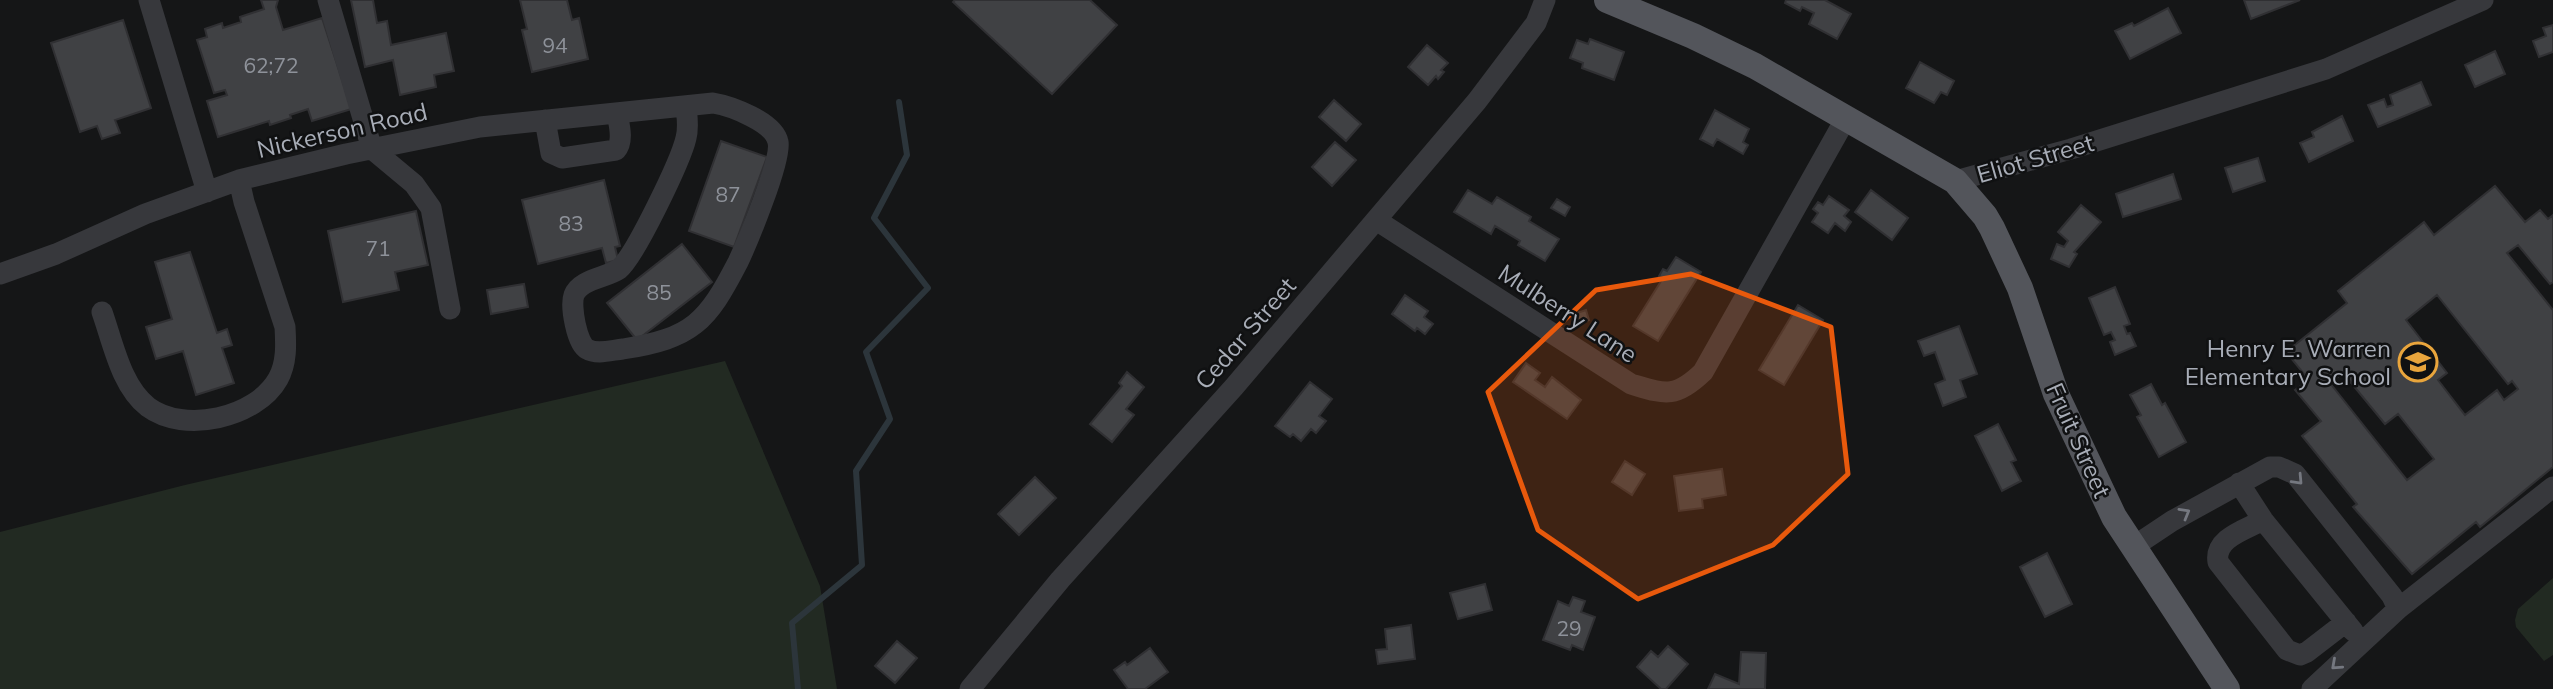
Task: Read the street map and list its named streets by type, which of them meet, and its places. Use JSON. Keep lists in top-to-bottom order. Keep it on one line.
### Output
{"streets":{"main road":["Eliot Street","Fruit Street"],"street":["Nickerson Road","Mulberry Lane","Cedar Street"]},"crossings":[["Eliot Street","Mulberry Lane"],["Eliot Street","Fruit Street"],["Mulberry Lane","Cedar Street"]],"places":{"school or university":["Henry E. Warren Elementary School"]},"house_numbers":["94","62;72","87","83","71","85","29"]}
